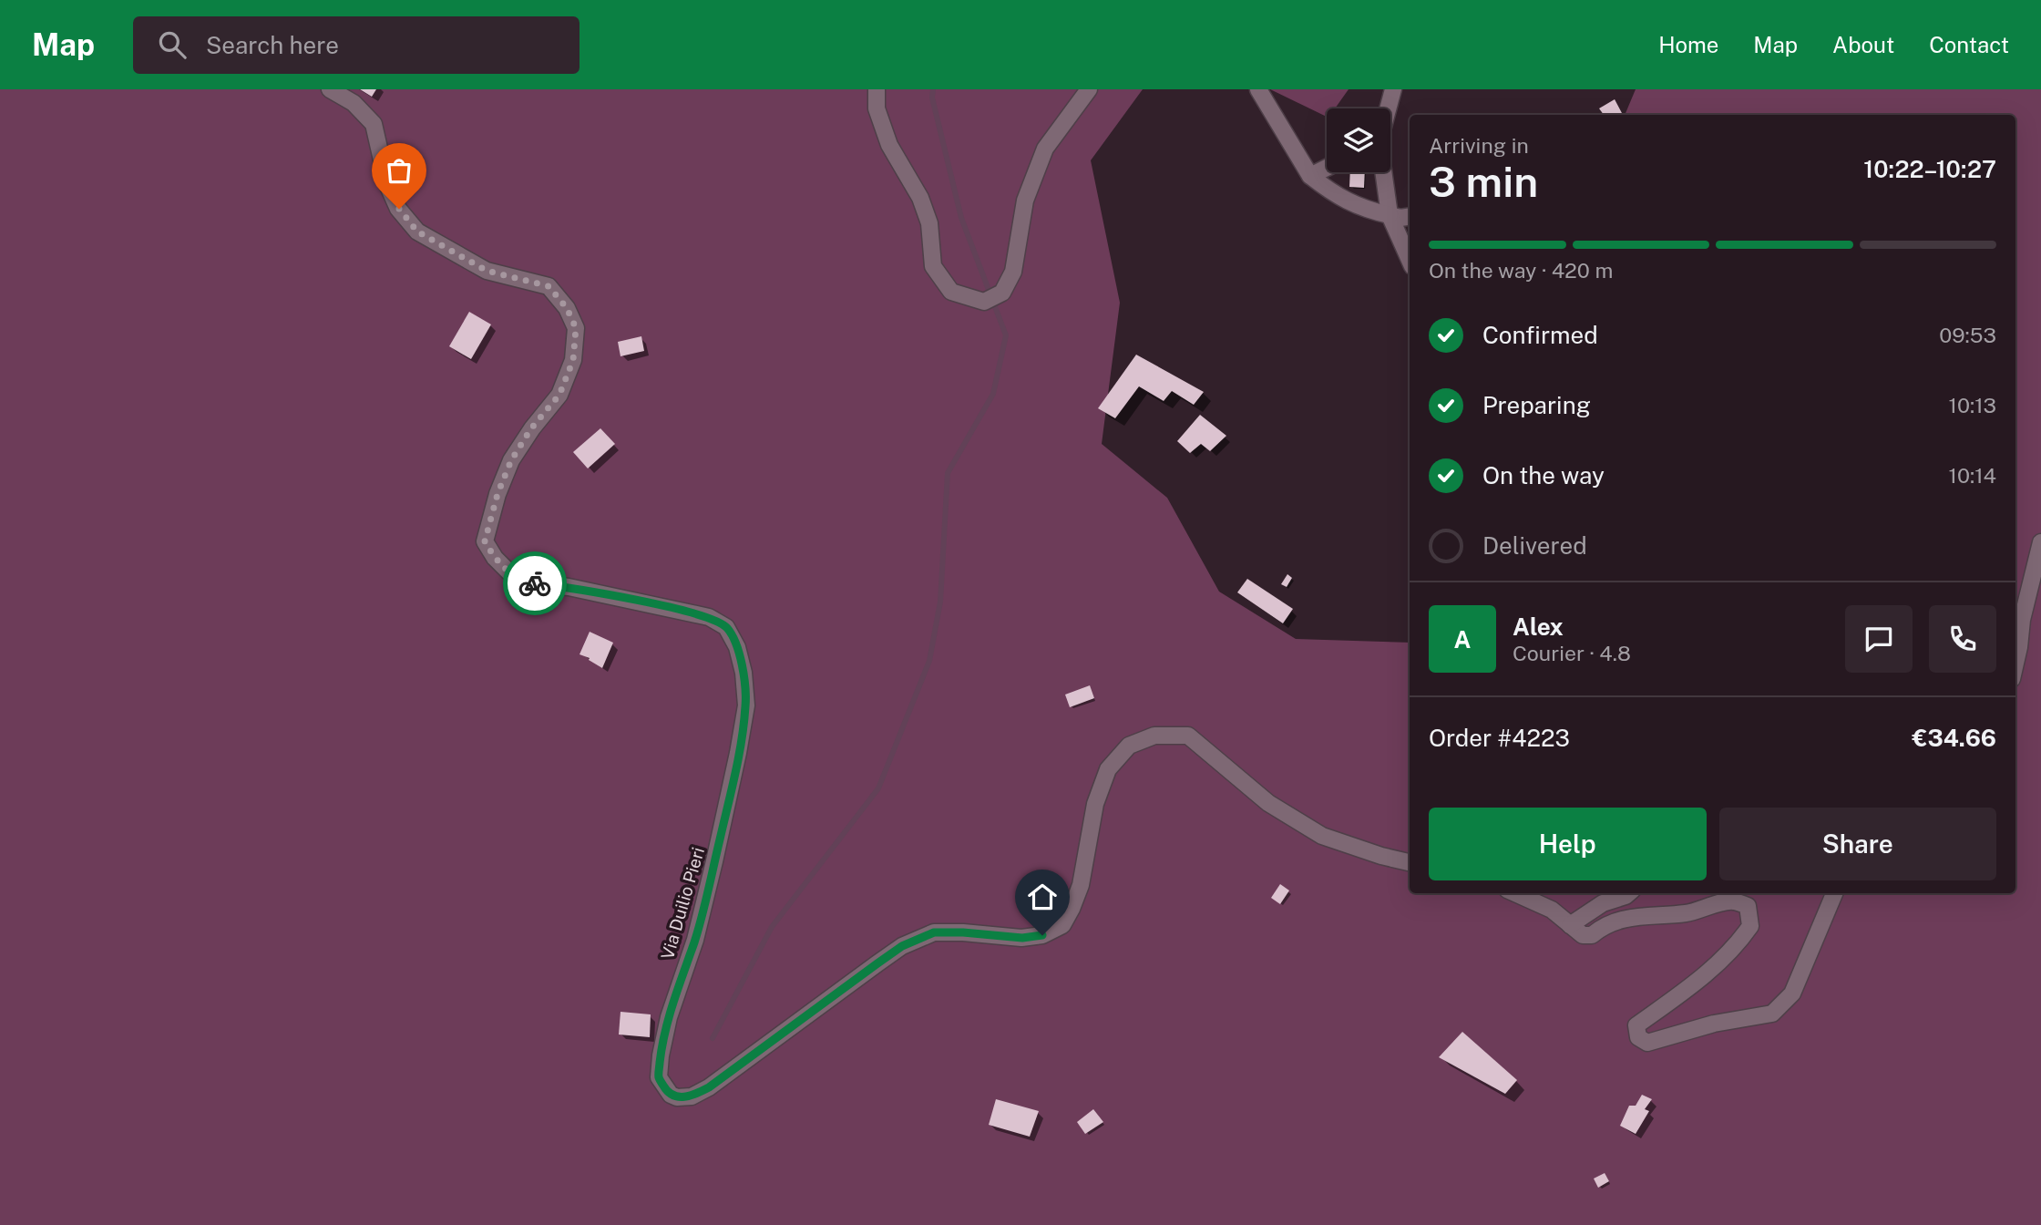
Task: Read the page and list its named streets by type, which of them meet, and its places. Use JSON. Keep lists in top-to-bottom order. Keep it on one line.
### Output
{"streets":{"street":["Via Duilio Pieri"]},"page":{"header":"Map","search":"Search here","nav":["Home","Map","About","Contact"],"heading":["3 min","Arriving in","10:22–10:27"],"panel":["Alex","Courier · 4.8","Order #4223","€34.66"],"bar":"On the way · 420 m","list":[["Confirmed","09:53"],["Preparing","10:13"],["On the way","10:14"],"Delivered"],"round":"A","buttons":["Help","Share"]}}
